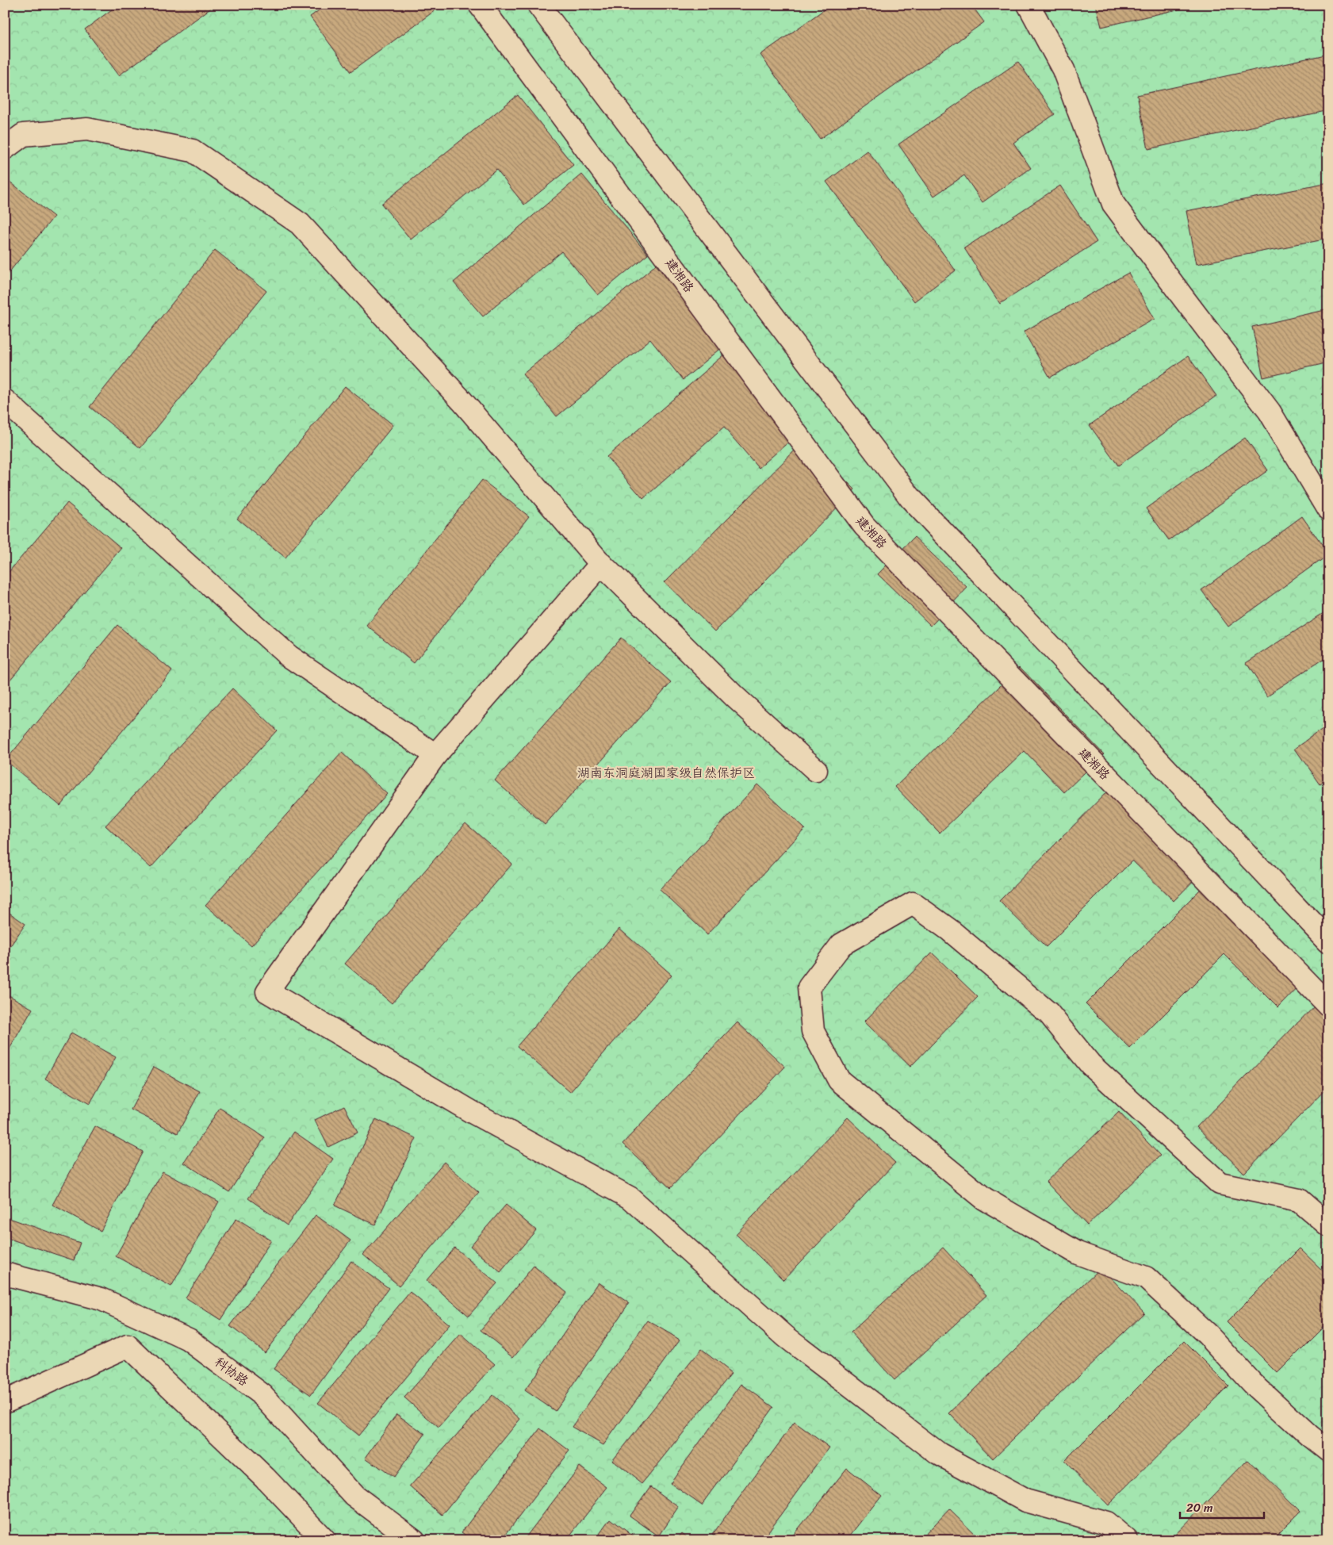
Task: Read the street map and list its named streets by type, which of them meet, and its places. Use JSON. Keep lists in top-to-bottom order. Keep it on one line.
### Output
{"streets":{"street":["建湘路","科协路"]},"parks":["湖南东洞庭湖国家级自然保护区"],"scale_bar":"20 m"}
